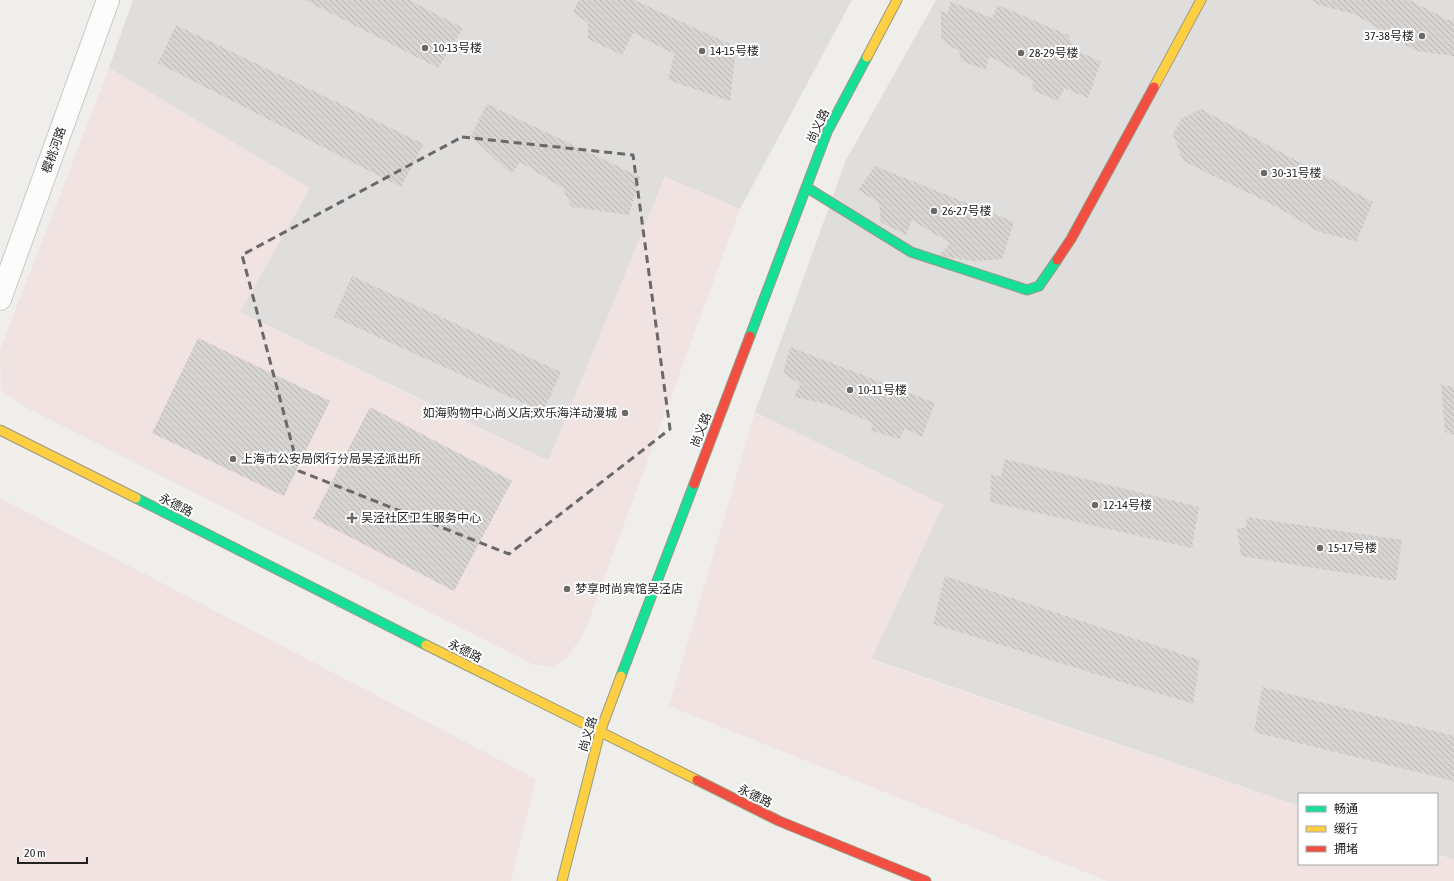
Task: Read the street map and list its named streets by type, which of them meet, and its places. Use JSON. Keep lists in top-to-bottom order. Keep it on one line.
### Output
{"streets":{"street":["尚义路","樱桃河路","永德路"]},"crossings":[["尚义路","永德路"]],"places":{"other":["37-38号楼","10-13号楼","14-15号楼","28-29号楼","30-31号楼","26-27号楼","10-11号楼","如海购物中心尚义店;欢乐海洋动漫城","上海市公安局闵行分局吴泾派出所","12-14号楼","15-17号楼","梦享时尚宾馆吴泾店"],"health":["吴泾社区卫生服务中心"]},"legend":["畅通","缓行","拥堵"],"scale_bar":"20 m"}
